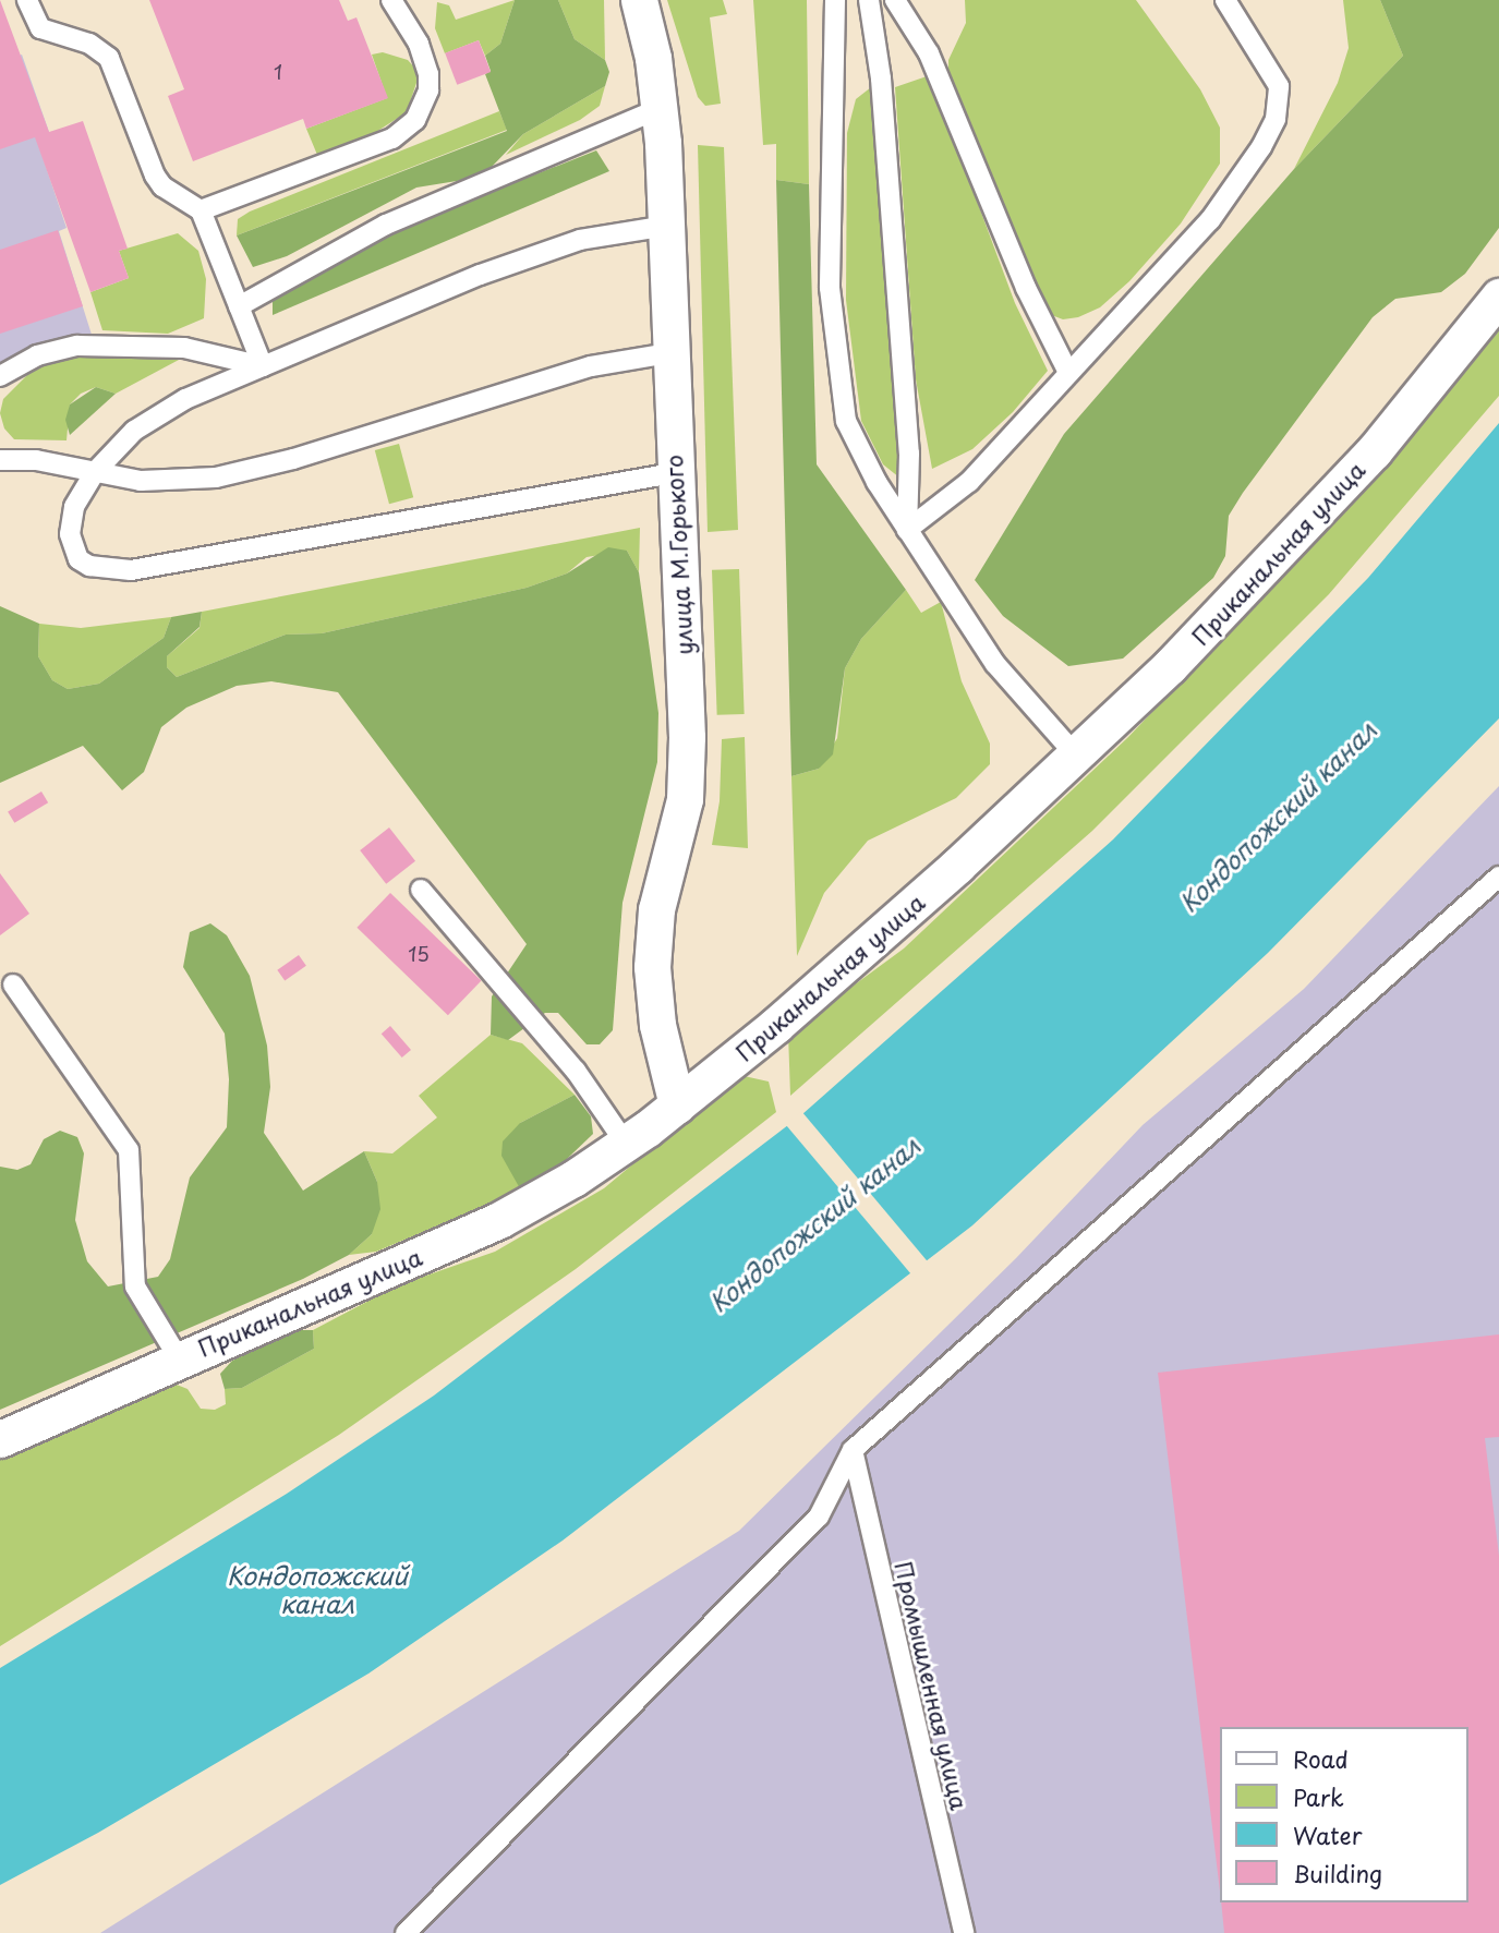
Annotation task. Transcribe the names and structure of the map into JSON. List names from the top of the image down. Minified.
{"streets":{"street":["Приканальная улица","улица М.Горького"],"lane":["Промышленная улица"]},"crossings":[["Приканальная улица","улица М.Горького"]],"water":["Кондопожский канал"],"house_numbers":["1","15"],"legend":["Road","Park","Water","Building"]}
